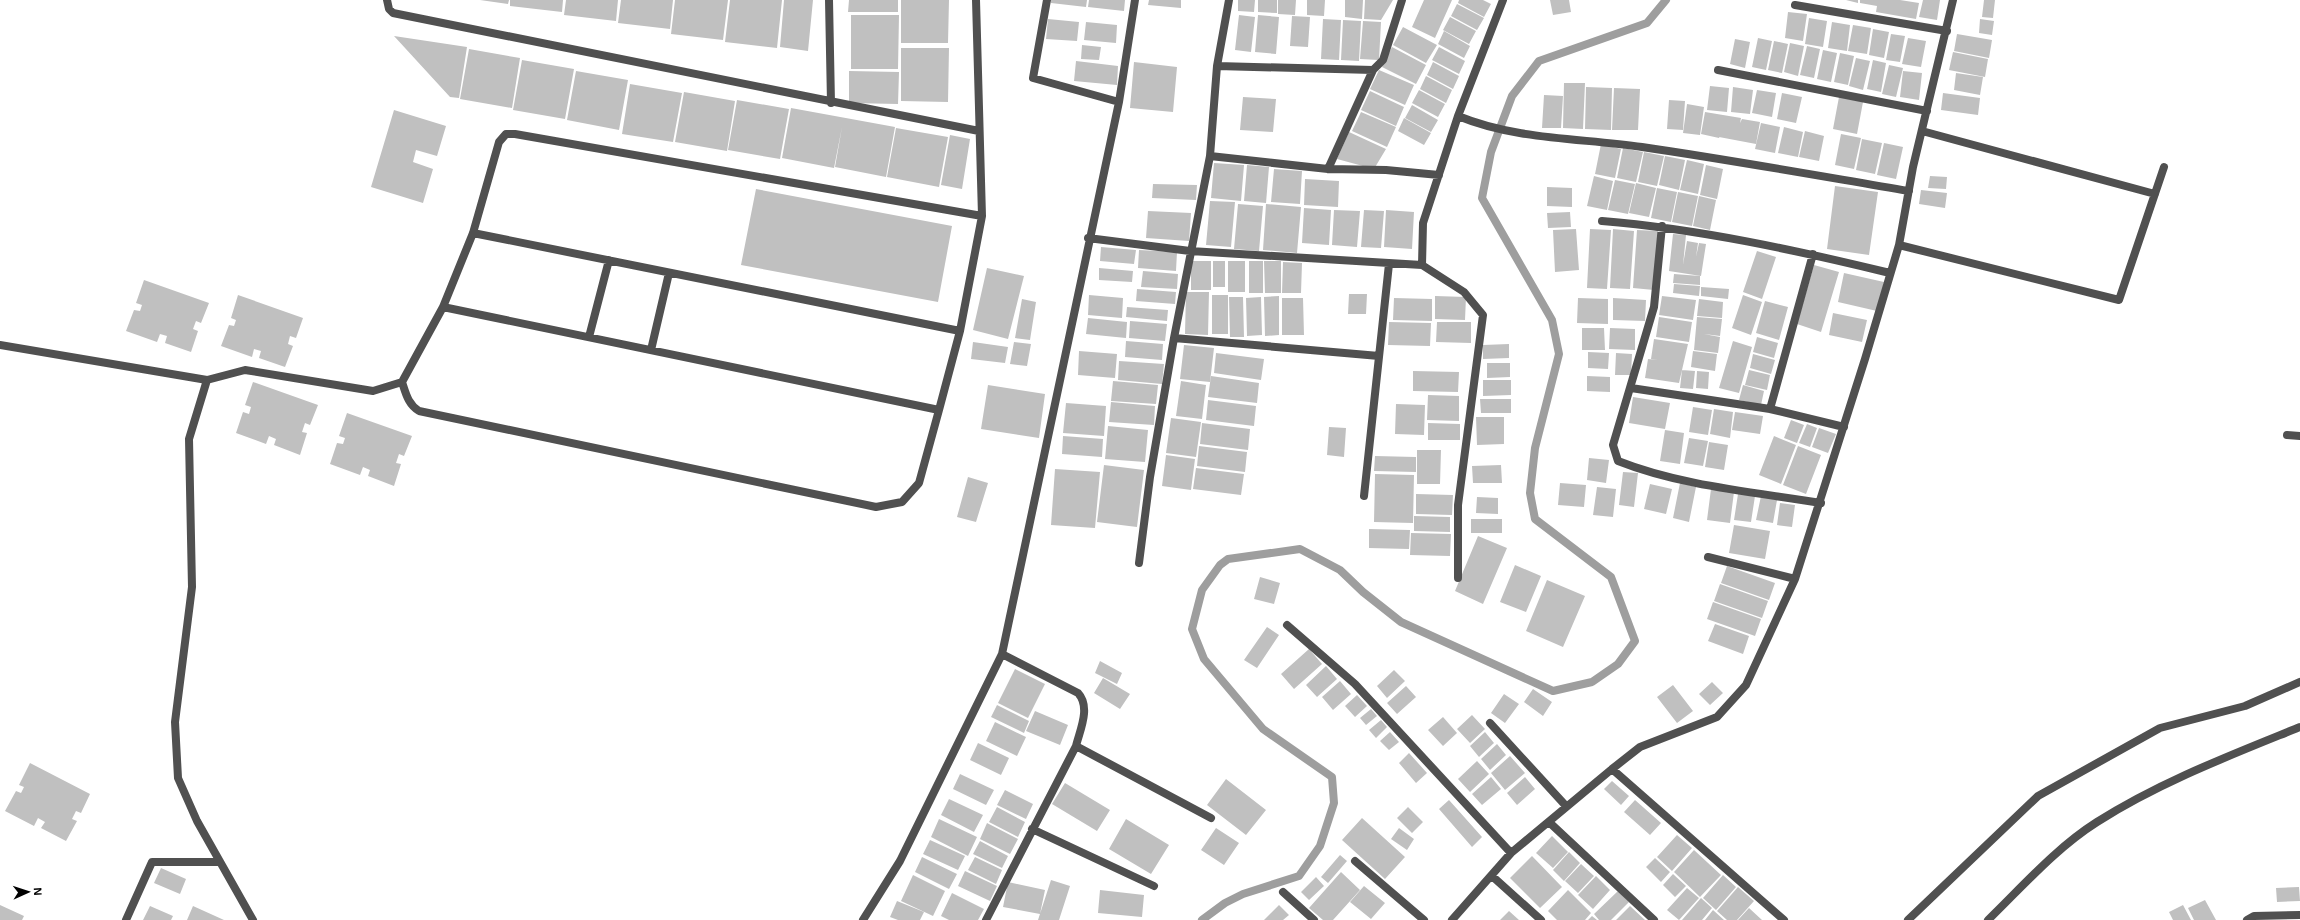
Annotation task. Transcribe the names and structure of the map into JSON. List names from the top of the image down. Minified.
{"north":"right"}
